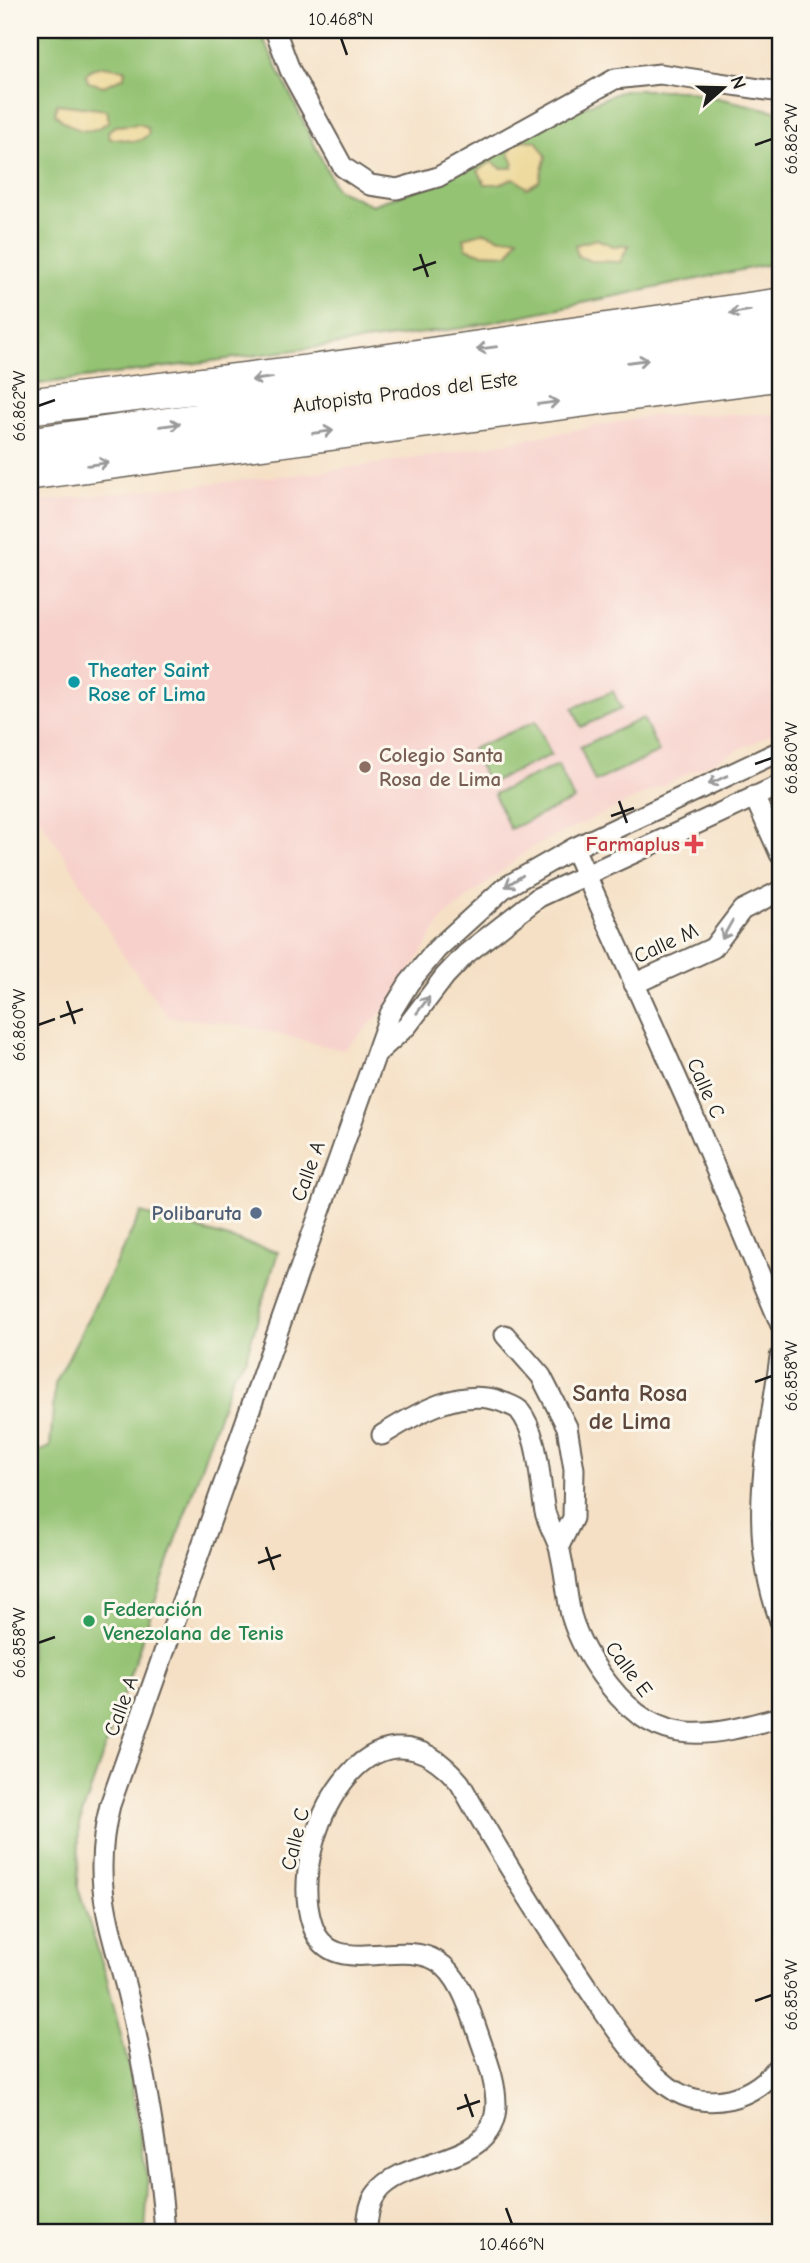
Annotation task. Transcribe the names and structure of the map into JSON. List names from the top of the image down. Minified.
{"streets":{"highway":["Autopista Prados del Este"],"street":["Calle M","Calle C","Calle A","Calle E"]},"crossings":[["Calle M","Calle C"],["Calle C","Calle A"]],"one_way":["Calle M"],"districts":["Santa Rosa de Lima"],"places":{"other":["Theater Saint Rose of Lima","Colegio Santa Rosa de Lima","Polibaruta","Federación Venezolana de Tenis"],"health":["Farmaplus"]},"north":"right","coordinates":["10.468°N","66.862°W","66.860°W","66.858°W","66.856°W","10.466°N"]}
